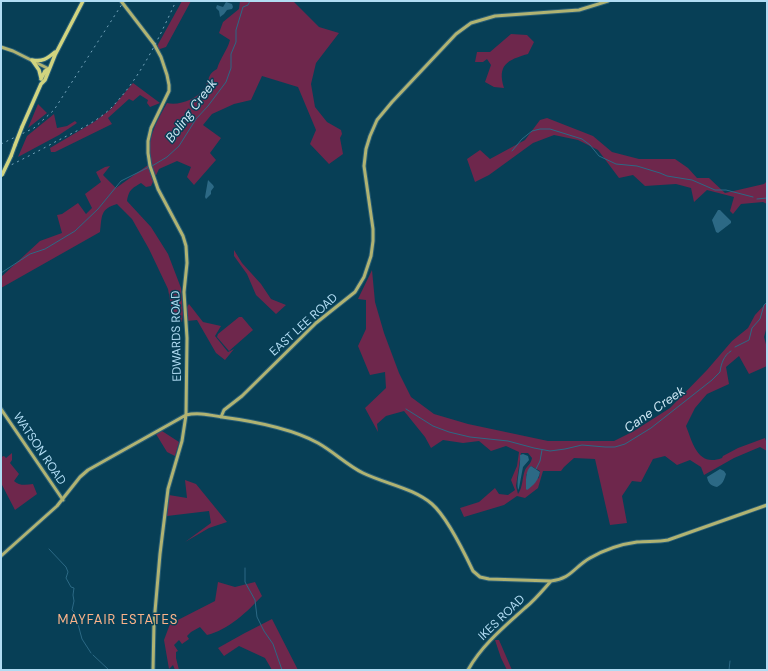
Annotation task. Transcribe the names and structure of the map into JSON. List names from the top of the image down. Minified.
{"streets":{"street":["EAST LEE ROAD","EDWARDS ROAD","WATSON ROAD","IKES ROAD"]},"districts":["MAYFAIR ESTATES"],"water":["Boling Creek","Cane Creek"]}
